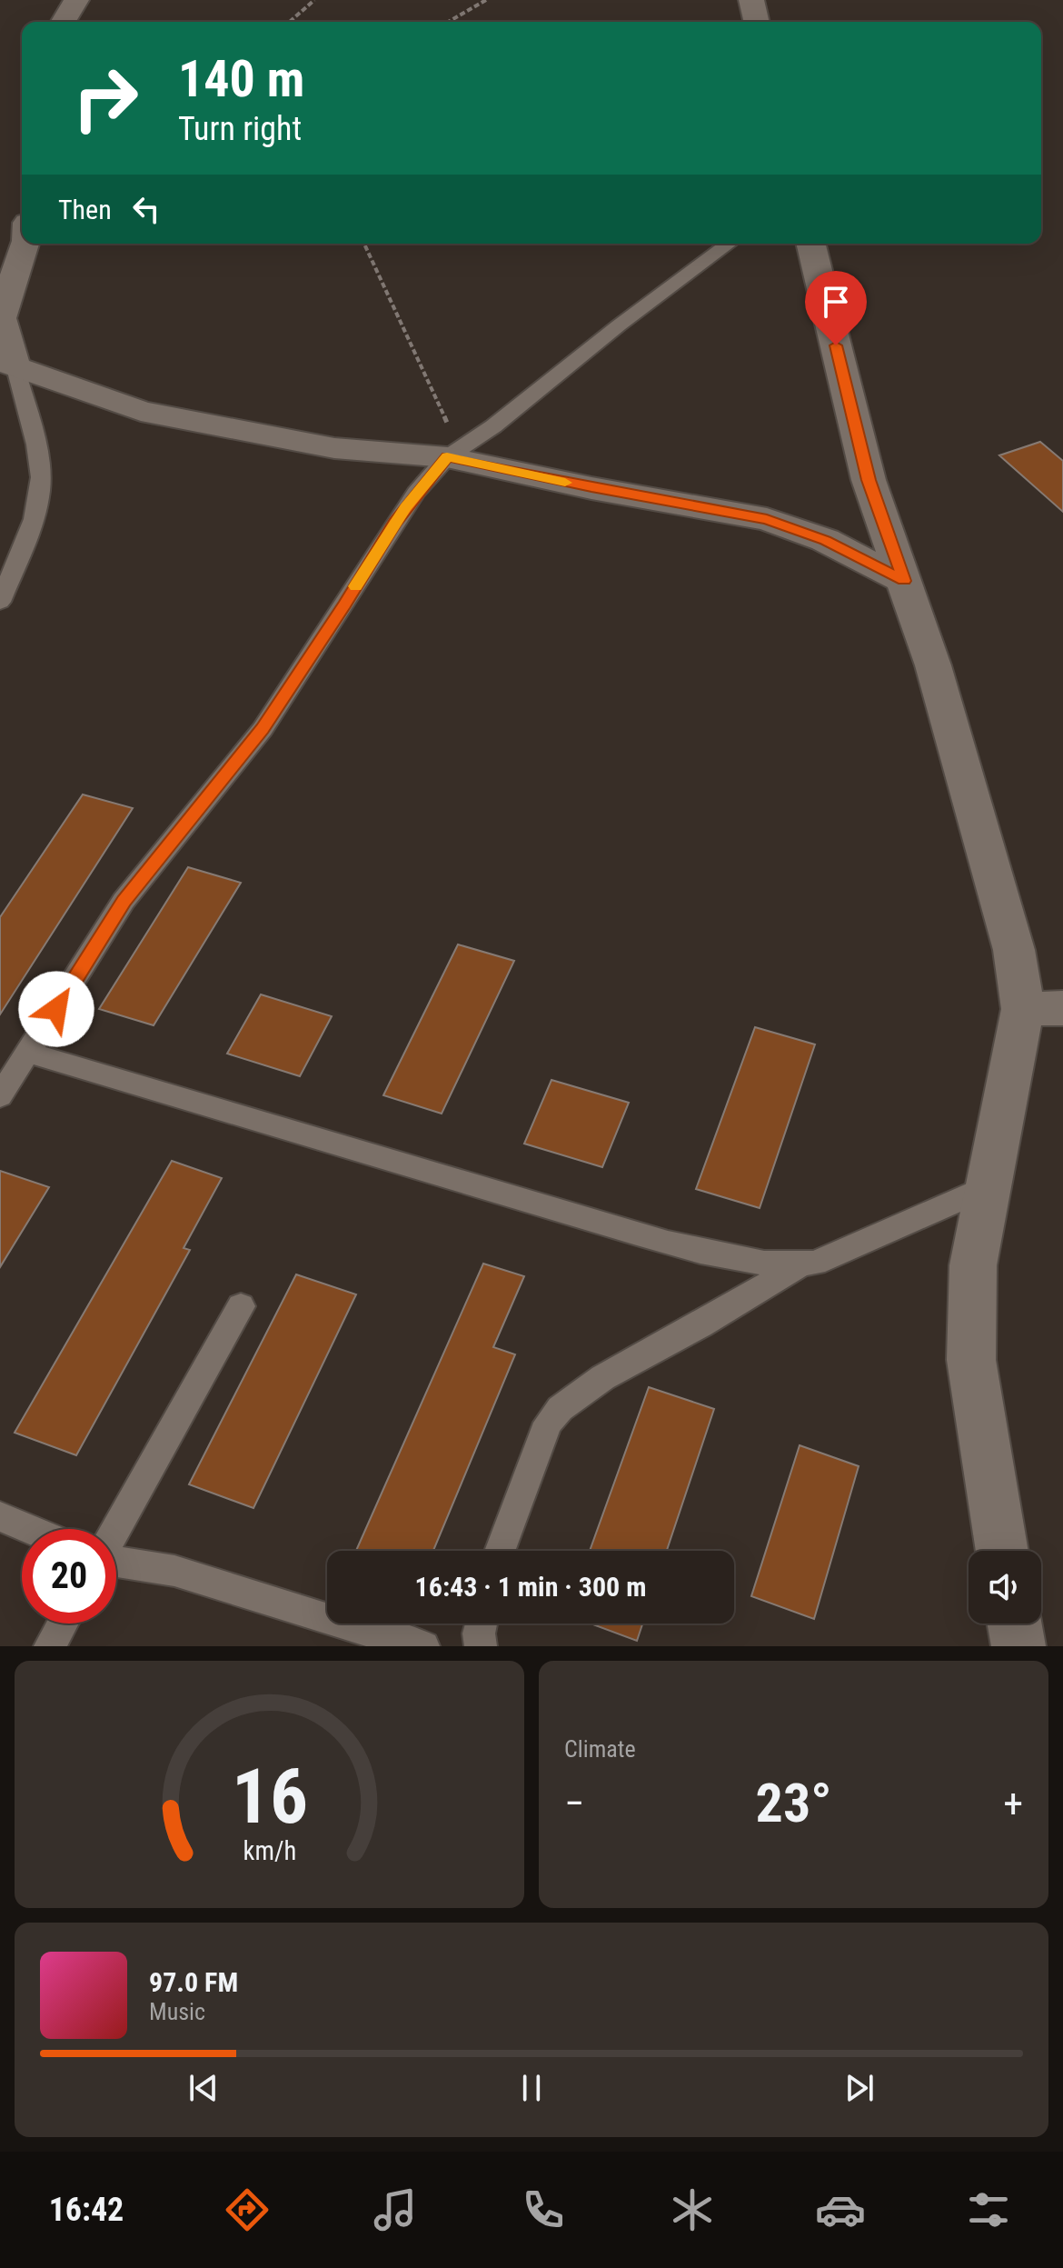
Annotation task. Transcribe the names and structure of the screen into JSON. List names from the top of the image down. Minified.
{"page":{"turn":["140 m","Turn right"],"then":"Then","limit":"20","trip":"16:43 · 1 min · 300 m","tile":"Climate","heat":["−","23°","+"],"song":["97.0 FM","Music"],"tabs":"16:42","gauge":["16","km/h"]}}
